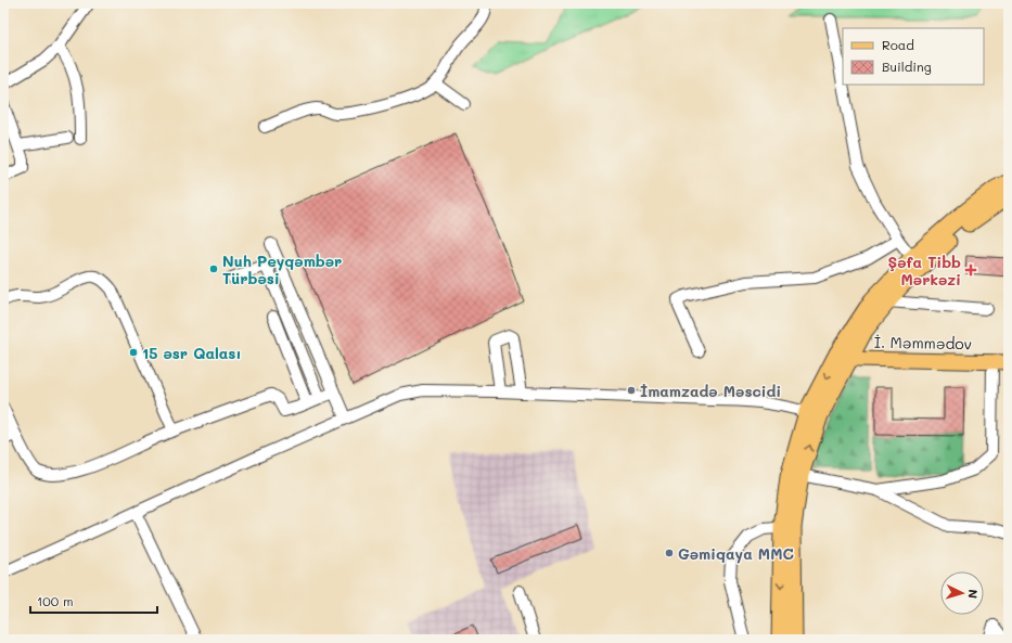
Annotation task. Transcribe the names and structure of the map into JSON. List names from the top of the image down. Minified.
{"streets":{"main road":["İ. Məmmədov"]},"places":{"other":["Nuh Peyqəmbər Türbəsi","15 əsr Qalası","İmamzadə Məscidi","Gəmiqaya MMC"],"health":["Şəfa Tibb Mərkəzi"]},"legend":["Road","Building"],"scale_bar":"100 m","north":"right"}
